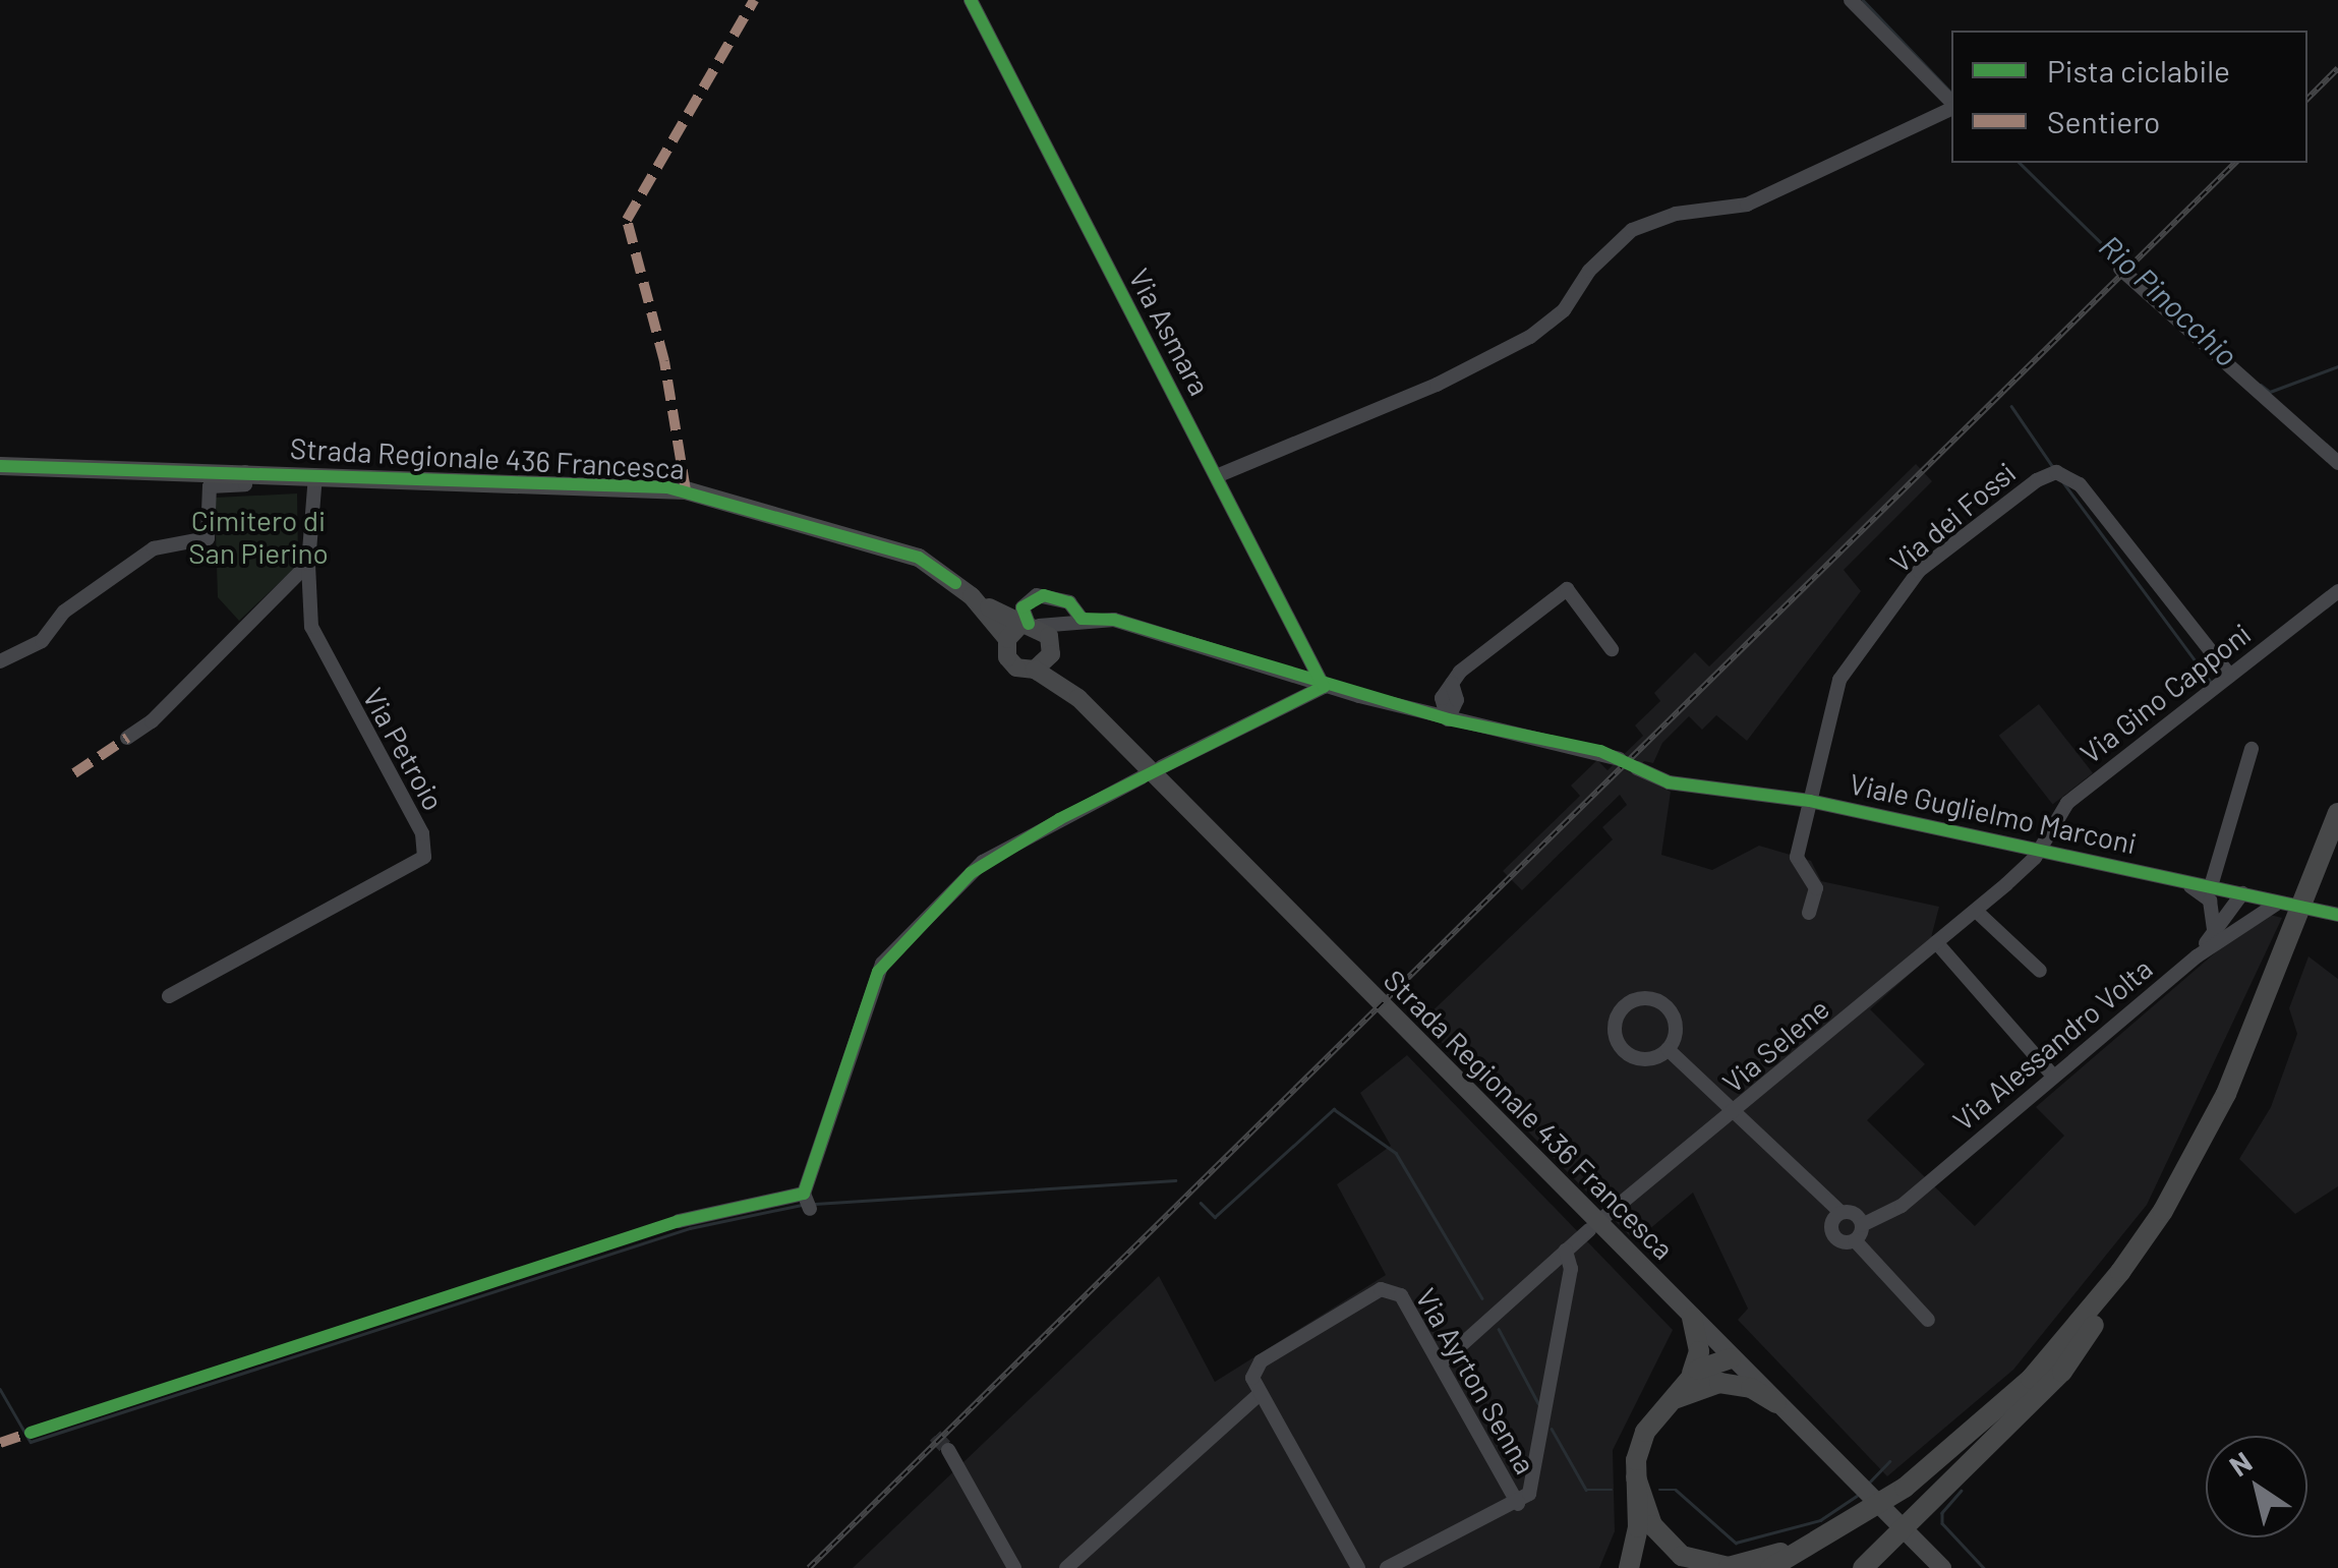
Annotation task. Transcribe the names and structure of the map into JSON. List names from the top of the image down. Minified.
{"streets":{"main road":["Strada Regionale 436 Francesca"],"street":["Via Asmara","Via dei Fossi","Via Gino Capponi","Via Petroio","Viale Guglielmo Marconi","Via Alessandro Volta","Via Selene","Via Ayrton Senna"]},"crossings":[["Strada Regionale 436 Francesca","Via Petroio"],["Via dei Fossi","Via Gino Capponi"],["Via dei Fossi","Viale Guglielmo Marconi"],["Via Gino Capponi","Viale Guglielmo Marconi"],["Via Gino Capponi","Via Selene"],["Viale Guglielmo Marconi","Via Alessandro Volta"],["Viale Guglielmo Marconi","Via Selene"]],"water":["Rio Pinocchio"],"parks":["Cimitero di San Pierino"],"legend":["Pista ciclabile","Sentiero"],"north":"top left"}
